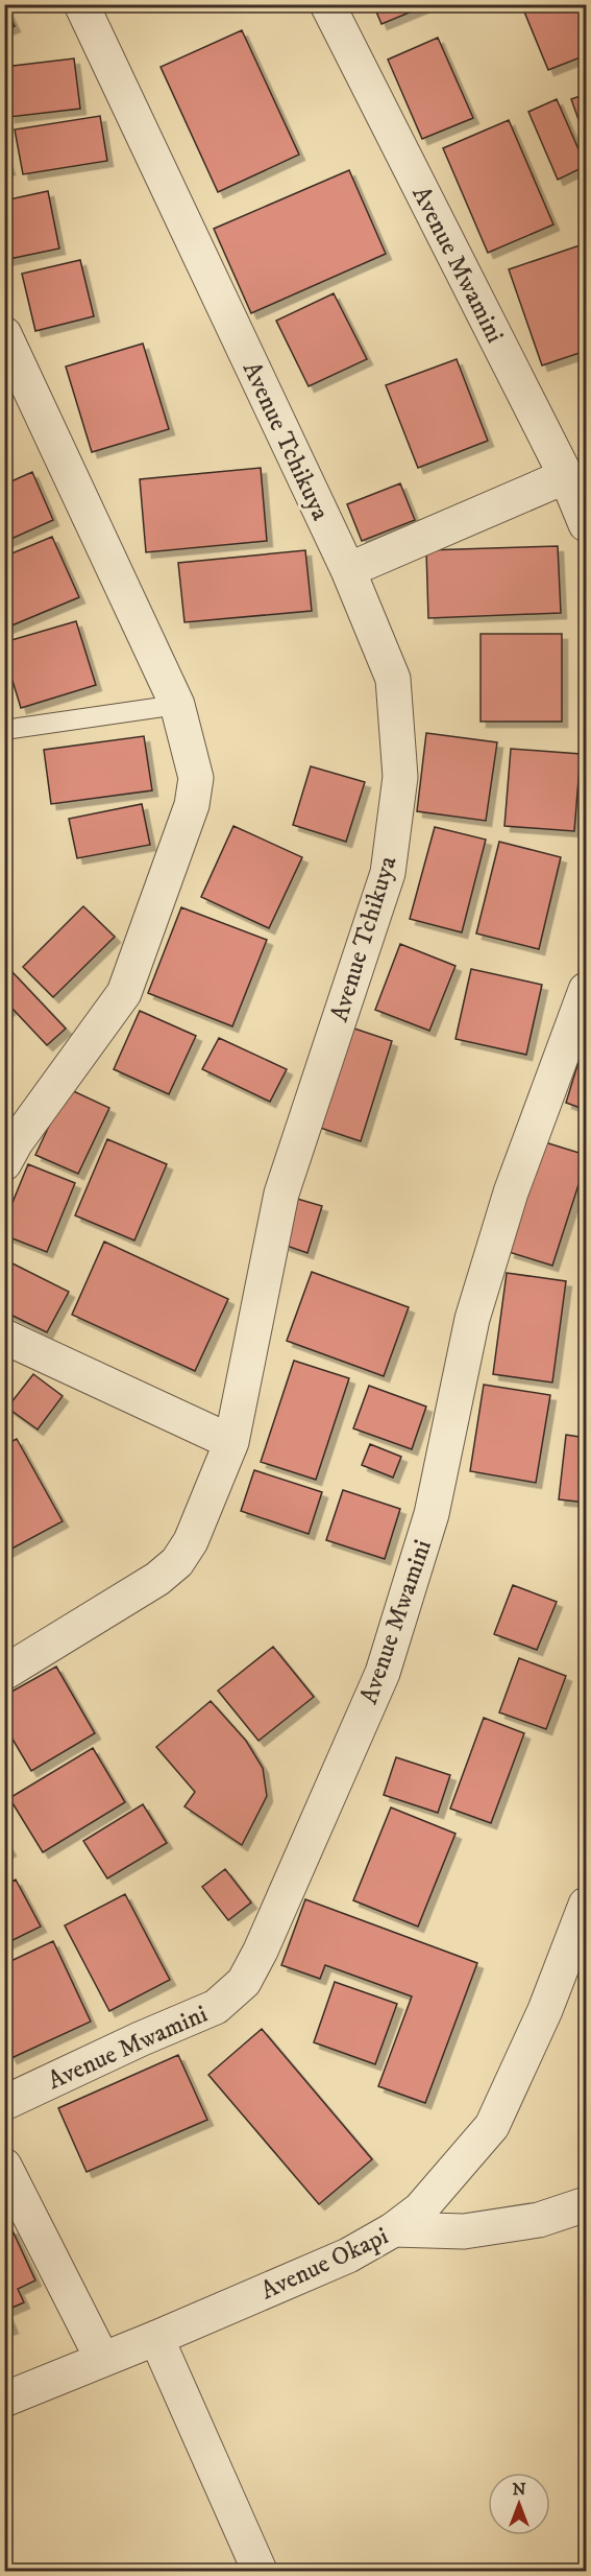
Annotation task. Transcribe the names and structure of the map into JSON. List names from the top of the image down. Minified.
{"streets":{"street":["Avenue Mwamini","Avenue Tchikuya","Avenue Okapi"]},"north":"top"}
